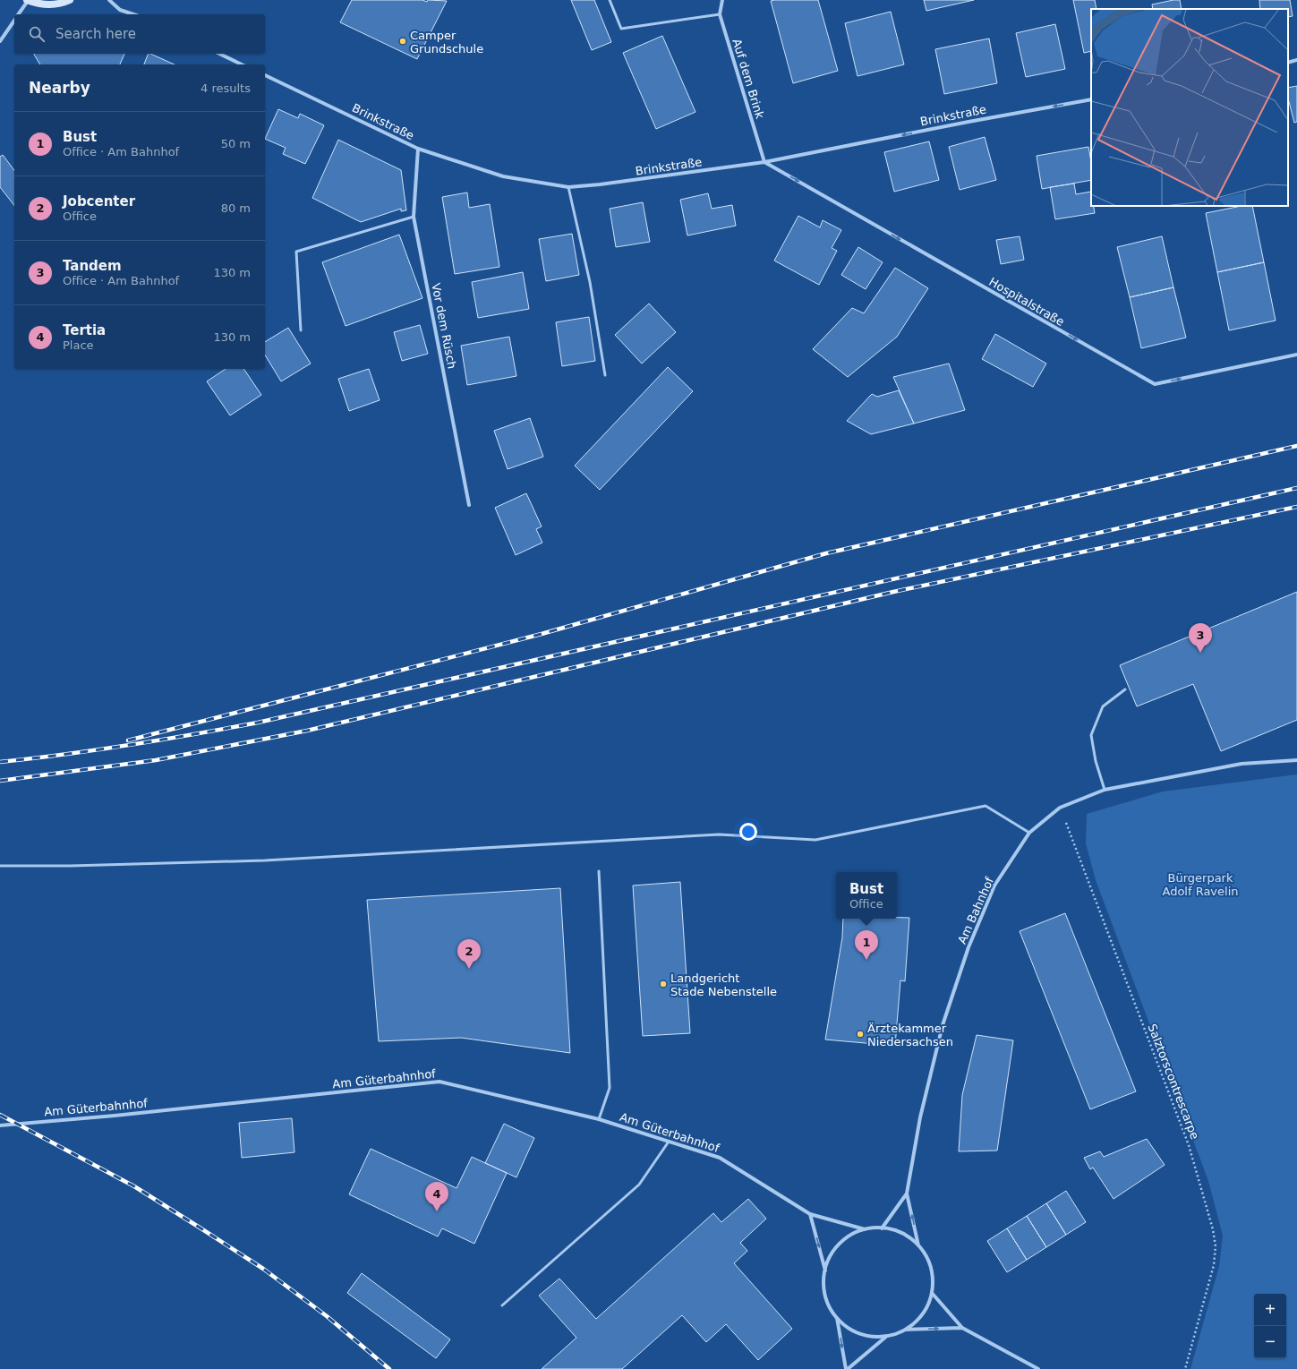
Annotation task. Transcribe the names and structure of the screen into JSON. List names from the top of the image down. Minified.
{"streets":{"street":["Auf dem Brink","Brinkstraße","Hospitalstraße","Vor dem Rüsch","Am Bahnhof","Am Güterbahnhof"],"path":["Salztorscontrescarpe"]},"crossings":[["Auf dem Brink","Brinkstraße"],["Auf dem Brink","Hospitalstraße"],["Brinkstraße","Hospitalstraße"],["Brinkstraße","Vor dem Rüsch"],["Am Bahnhof","Am Güterbahnhof"],["Am Bahnhof","Salztorscontrescarpe"]],"one_way":["Brinkstraße","Hospitalstraße"],"parks":["Bürgerpark Adolf Ravelin"],"places":["Camper Grundschule","Landgericht Stade Nebenstelle","Ärztekammer Niedersachsen"],"page":{"search":"Search here","heading":["Nearby","4 results"],"list":[{"mark":"1","name":"Bust","note":"Office · Am Bahnhof","value":"50 m"},{"mark":"2","name":"Jobcenter","note":"Office","value":"80 m"},{"mark":"3","name":"Tandem","note":"Office · Am Bahnhof","value":"130 m"},{"mark":"4","name":"Tertia","note":"Place","value":"130 m"}],"pins":["3","1","2","4"],"popup":["Bust","Office"],"map_buttons":["+","−"]}}
